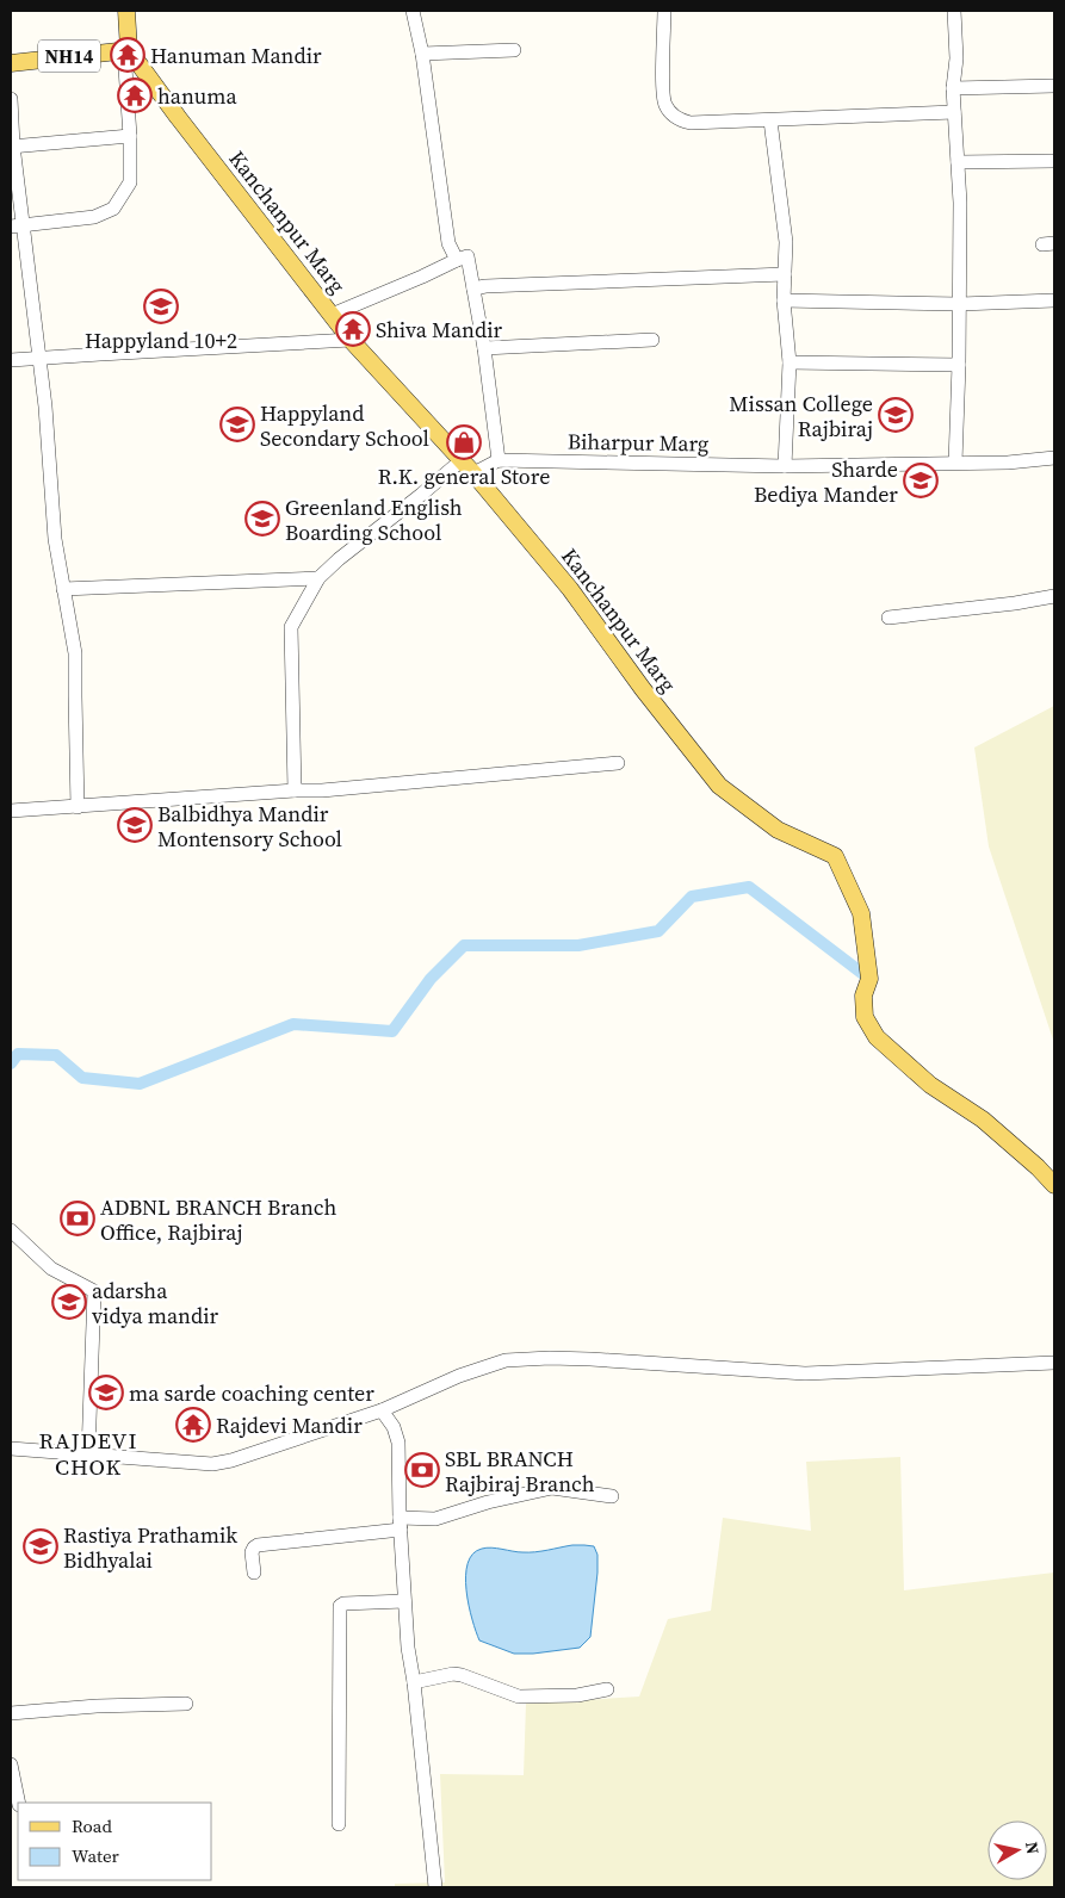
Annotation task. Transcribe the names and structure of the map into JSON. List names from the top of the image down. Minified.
{"streets":{"main road":["NH14","Kanchanpur Marg"],"street":["Biharpur Marg"]},"crossings":[["NH14","Kanchanpur Marg"],["Kanchanpur Marg","Biharpur Marg"]],"districts":["RAJDEVI CHOK"],"places":{"temple":["Hanuman Mandir","hanuma","Shiva Mandir","Rajdevi Mandir"],"school or university":["Happyland 10+2","Missan College Rajbiraj","Happyland Secondary School","Sharde Bediya Mander","Greenland English Boarding School","Balbidhya Mandir Montensory School","adarsha vidya mandir","ma sarde coaching center","Rastiya Prathamik Bidhyalai"],"shop":["R.K. general Store"],"bank":["ADBNL BRANCH Branch Office, Rajbiraj","SBL BRANCH Rajbiraj Branch"]},"legend":["Road","Water"],"north":"right"}
